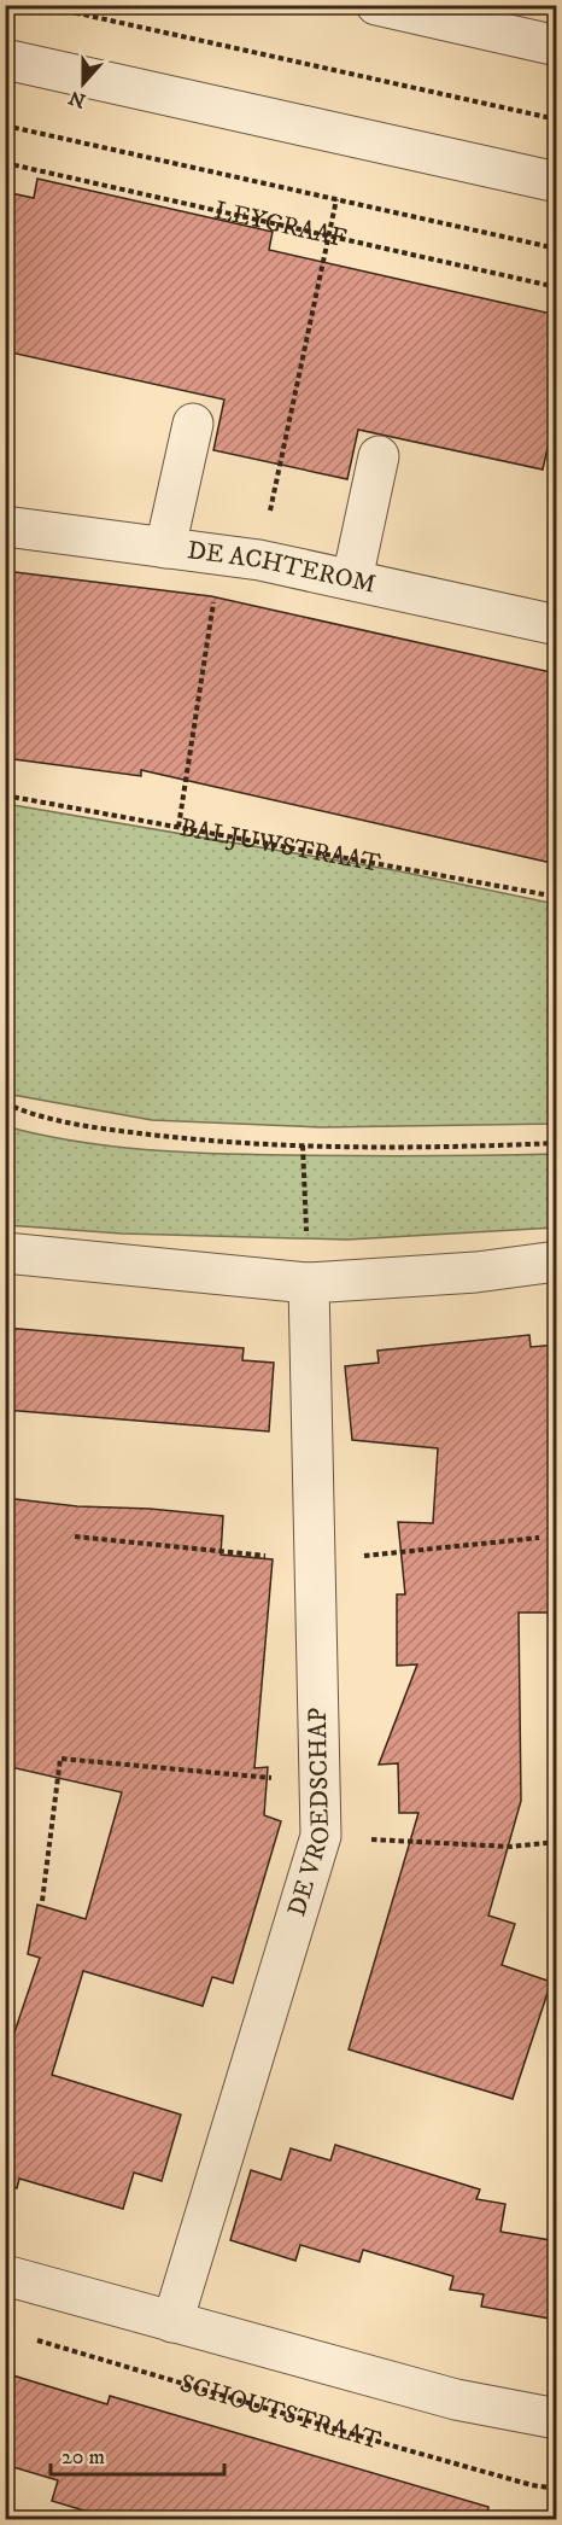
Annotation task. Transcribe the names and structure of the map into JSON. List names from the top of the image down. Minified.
{"streets":{"street":["DE ACHTEROM","DE VROEDSCHAP"],"path":["LEYGRAAF","BALJUWSTRAAT","SCHOUTSTRAAT"]},"scale_bar":"20 m","north":"bottom"}
